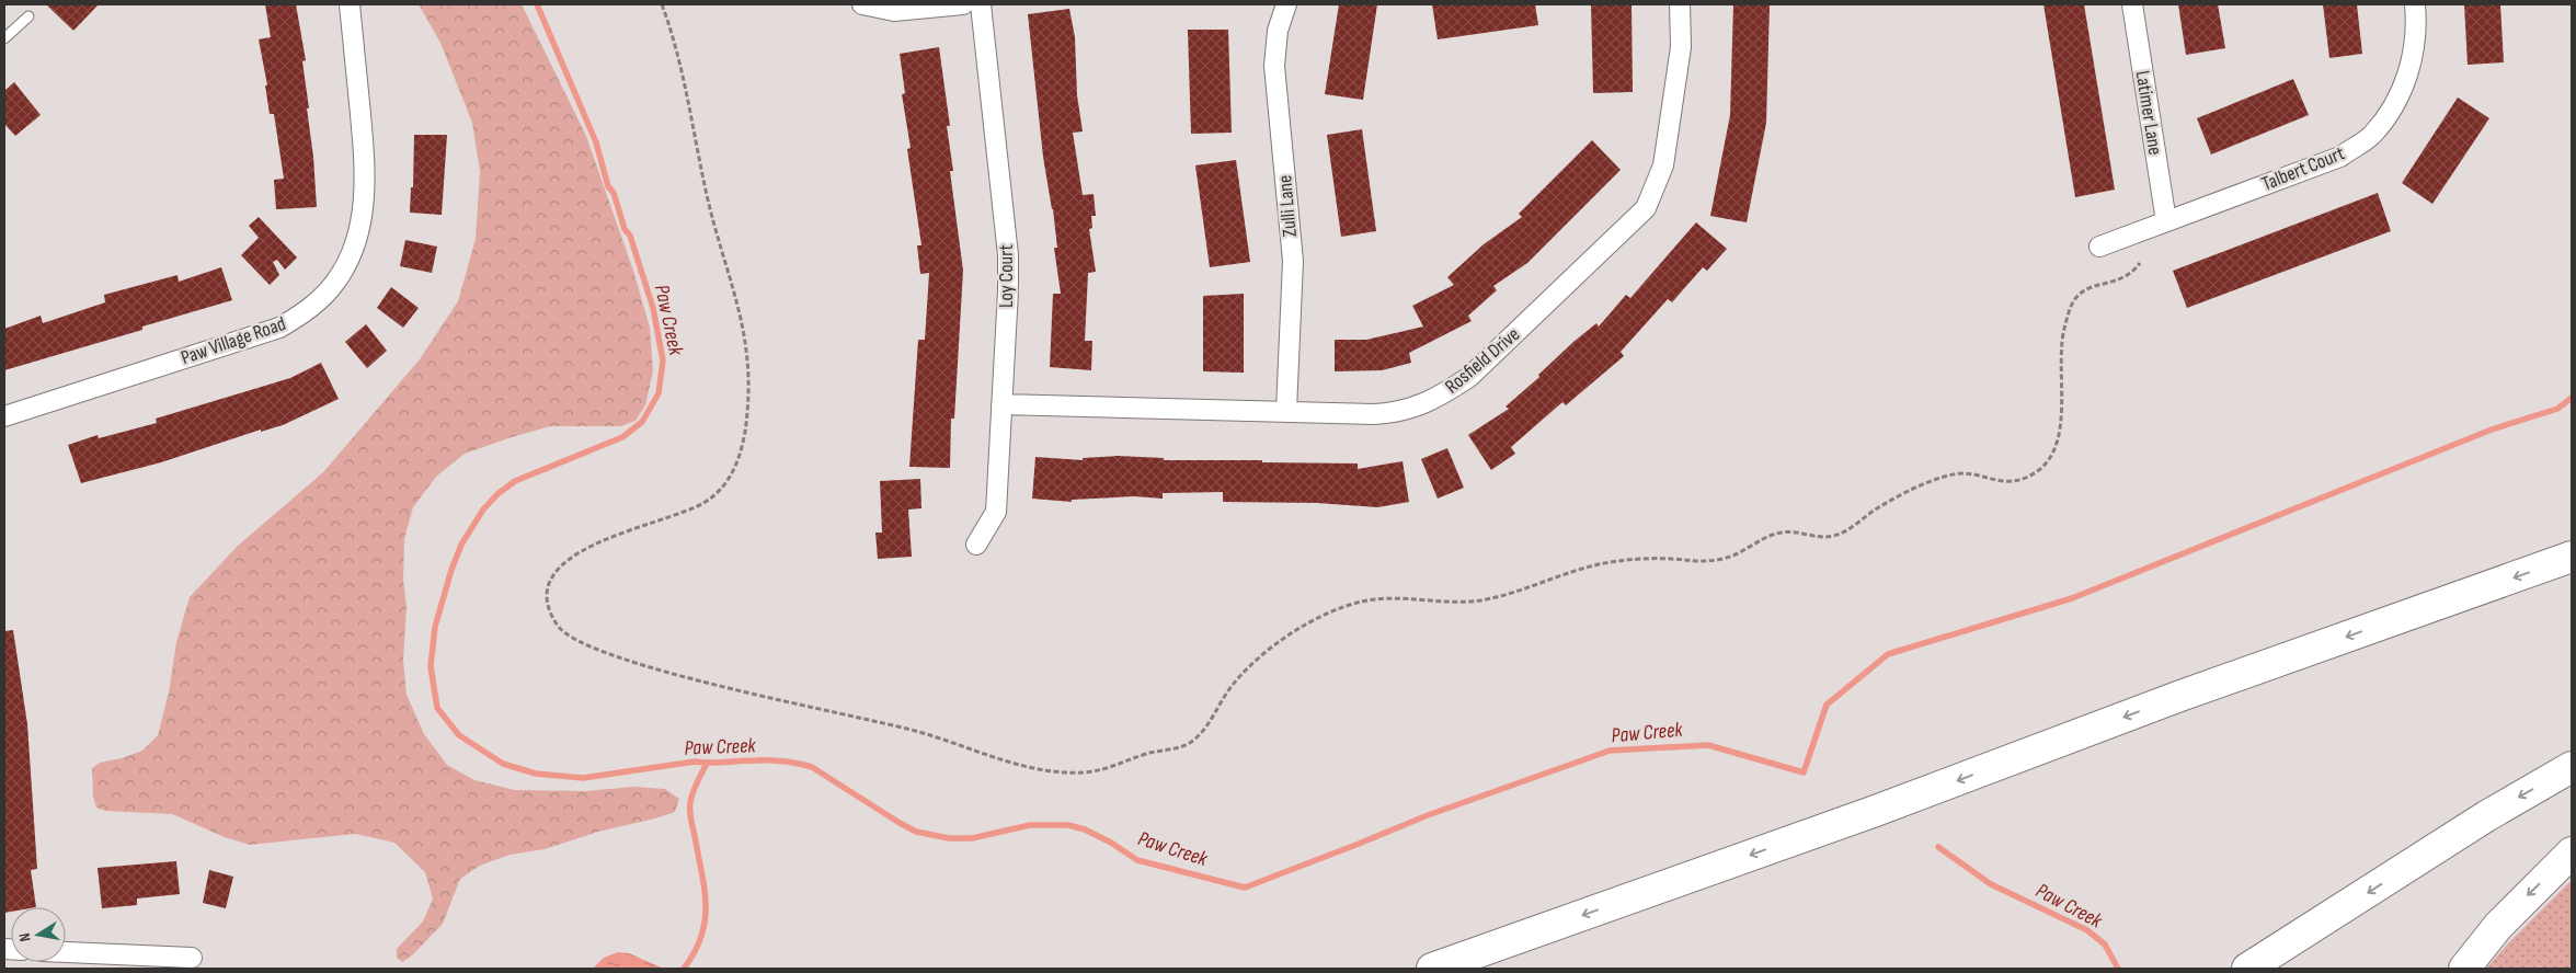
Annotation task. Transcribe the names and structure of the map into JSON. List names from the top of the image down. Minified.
{"streets":{"street":["Latimer Lane","Talbert Court","Zulli Lane","Loy Court","Paw Village Road","Rosfield Drive"]},"crossings":[["Latimer Lane","Talbert Court"],["Zulli Lane","Rosfield Drive"],["Loy Court","Rosfield Drive"]],"water":["Paw Creek"],"north":"left"}
